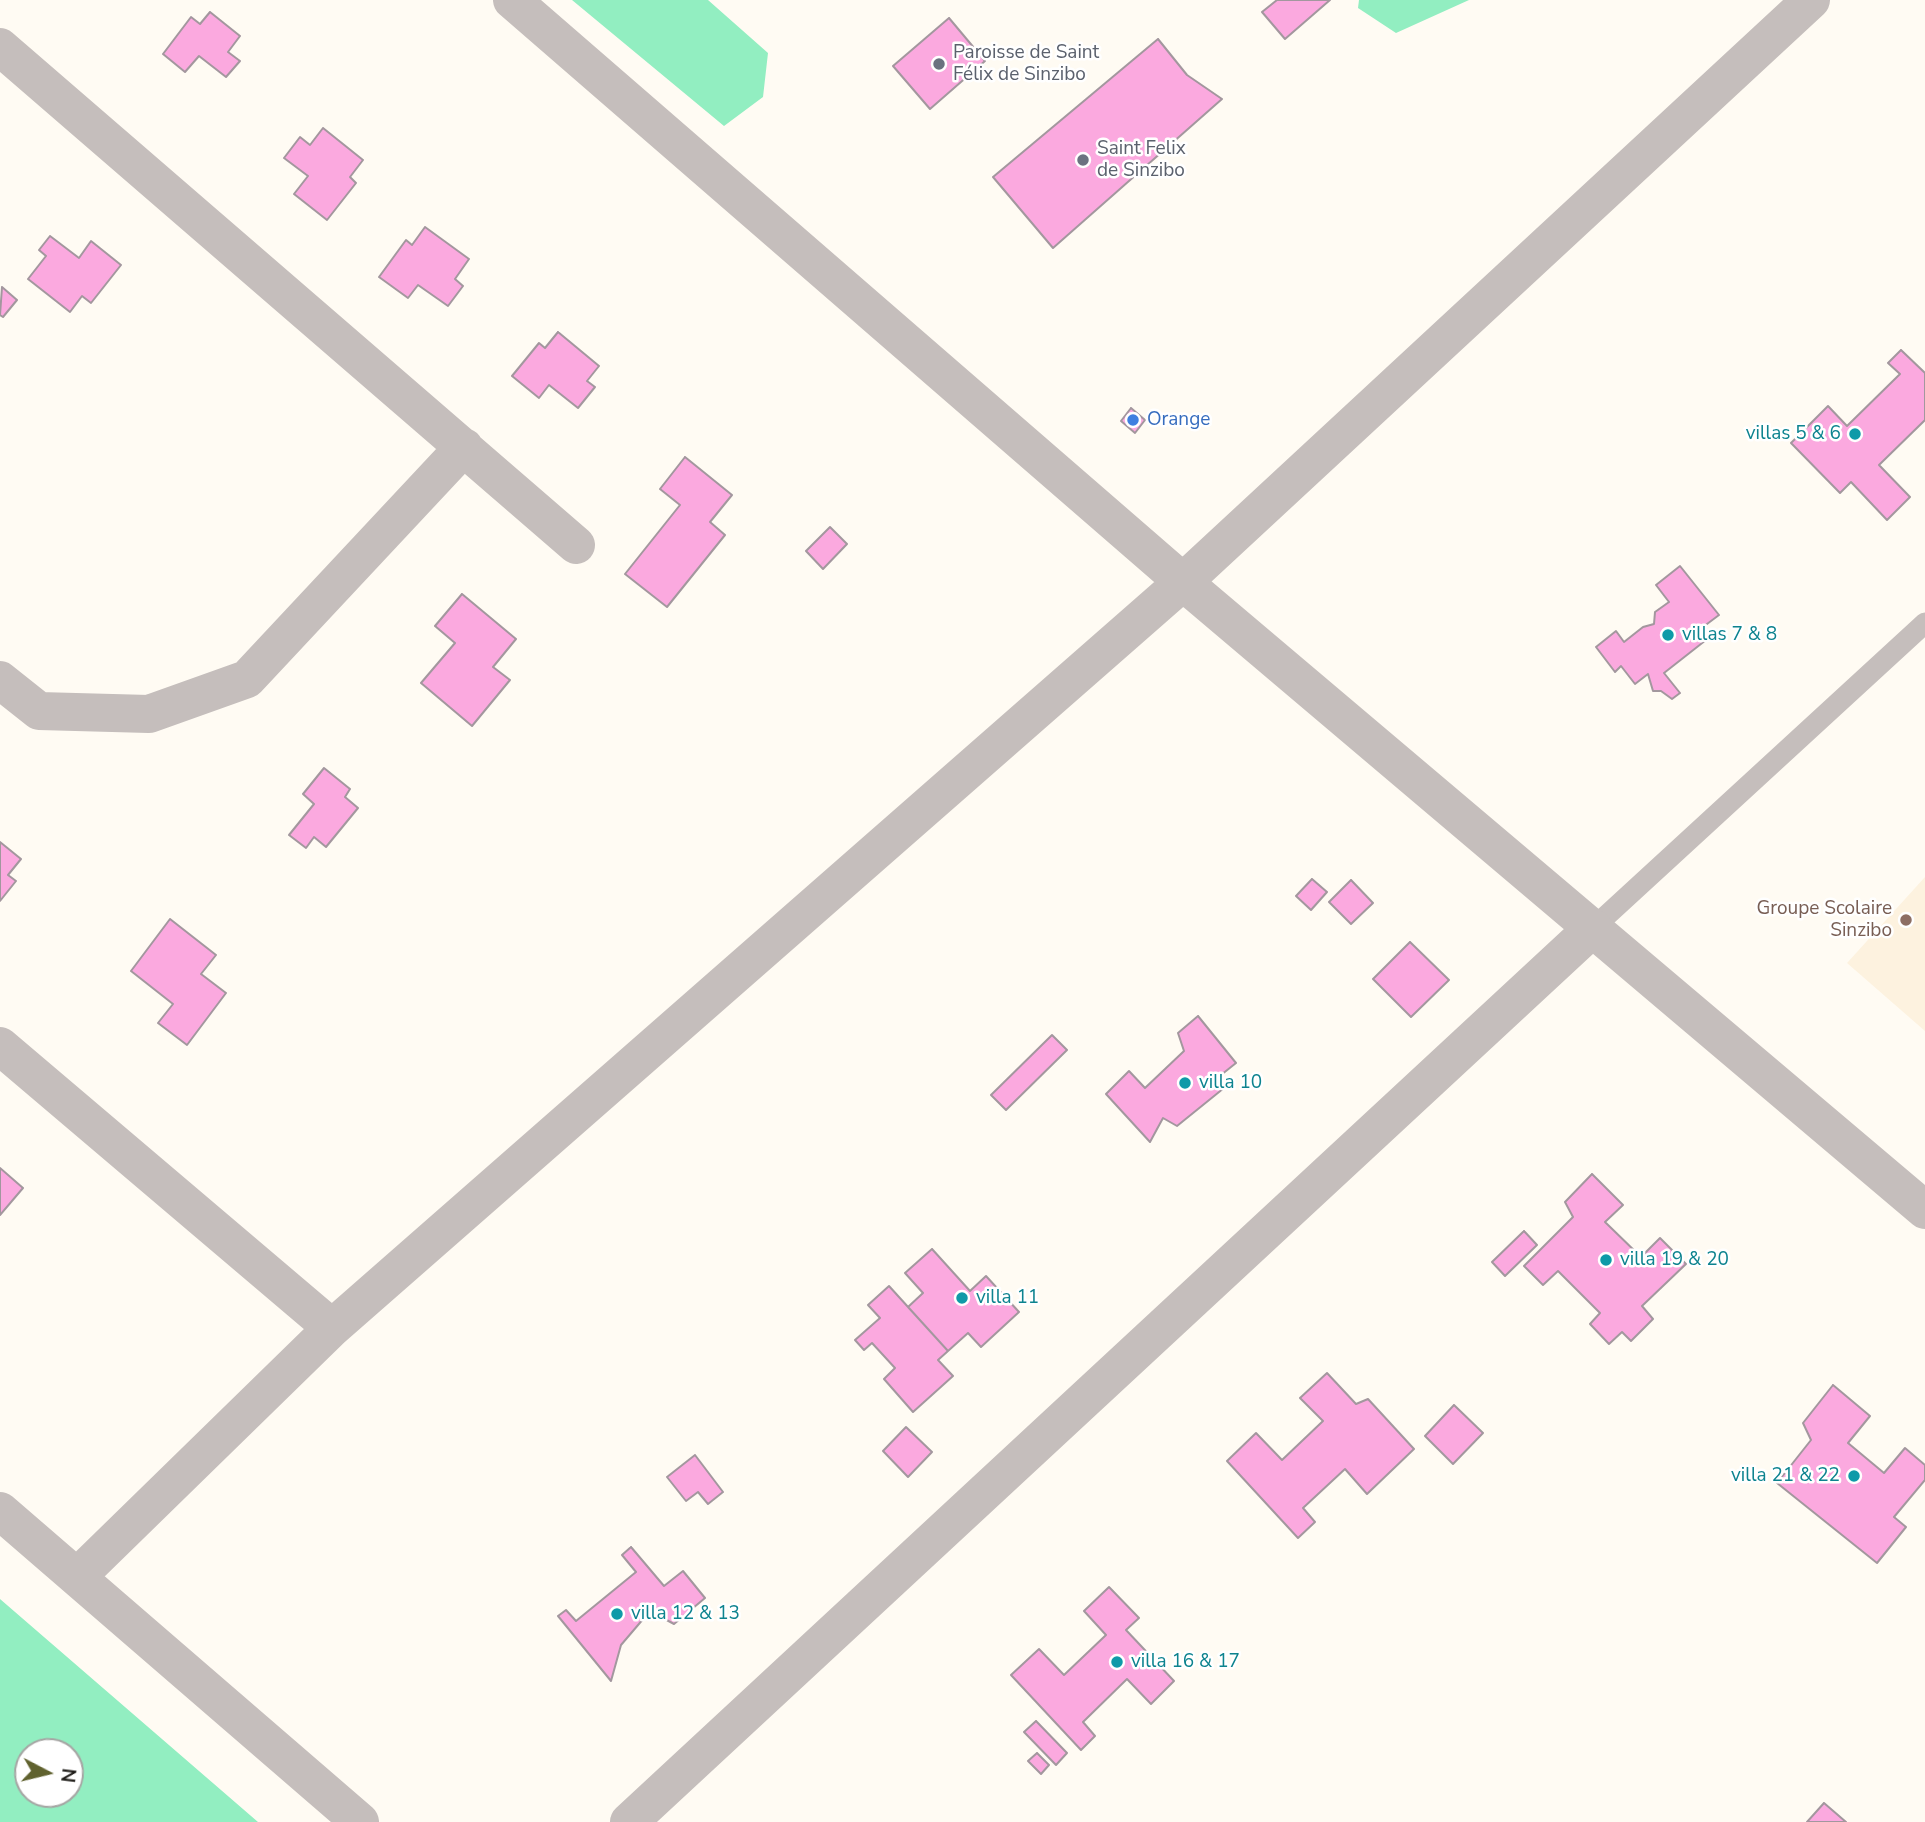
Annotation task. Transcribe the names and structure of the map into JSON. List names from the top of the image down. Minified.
{"places":["Paroisse de Saint Félix de Sinzibo","Saint Felix de Sinzibo","Orange","villas 5 & 6","villas 7 & 8","Groupe Scolaire Sinzibo","villa 10","villa 19 & 20","villa 11","villa 21 & 22","villa 12 & 13","villa 16 & 17"],"north":"right"}
